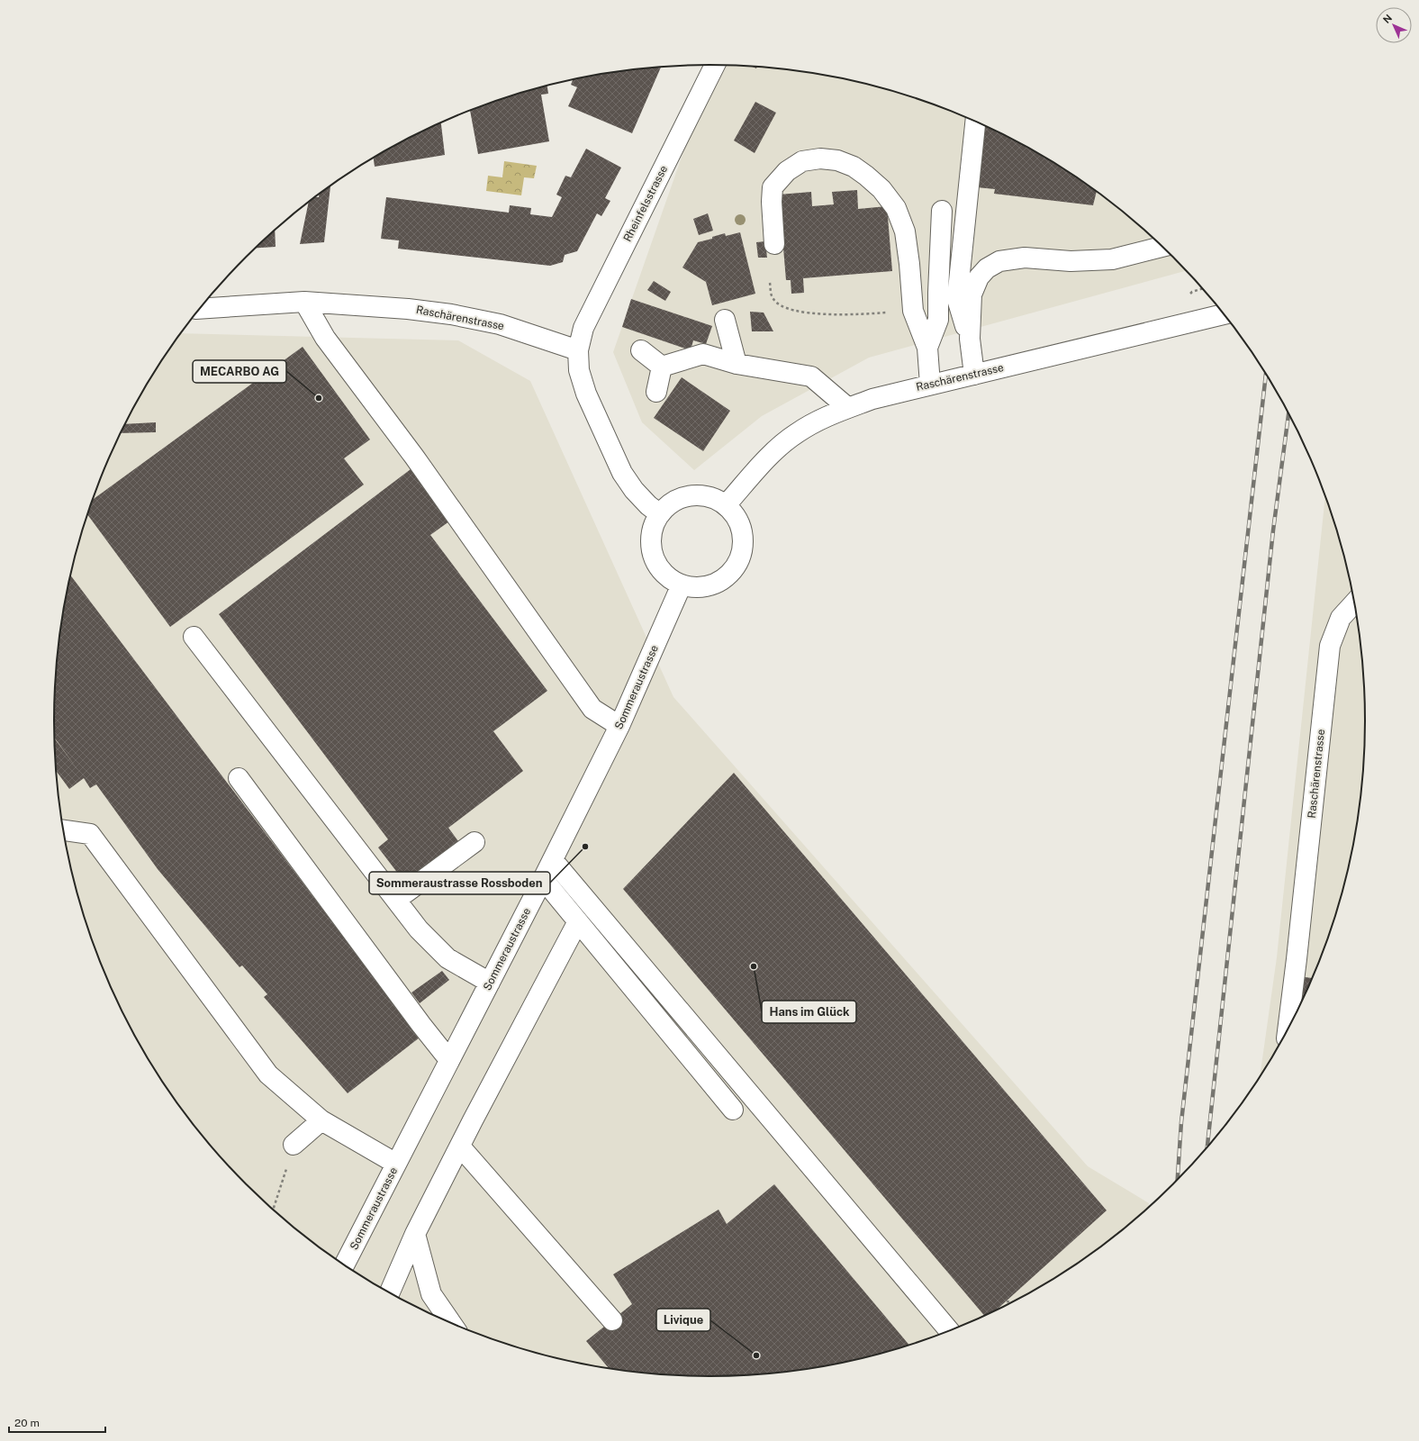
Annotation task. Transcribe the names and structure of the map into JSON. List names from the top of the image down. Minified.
{"streets":{"street":["Rheinfelsstrasse","Raschärenstrasse","Sommeraustrasse"]},"crossings":[["Rheinfelsstrasse","Raschärenstrasse"],["Raschärenstrasse","Sommeraustrasse"]],"places":["MECARBO AG","Sommeraustrasse Rossboden","Hans im Glück","Livique"],"scale_bar":"20 m","north":"top left"}
